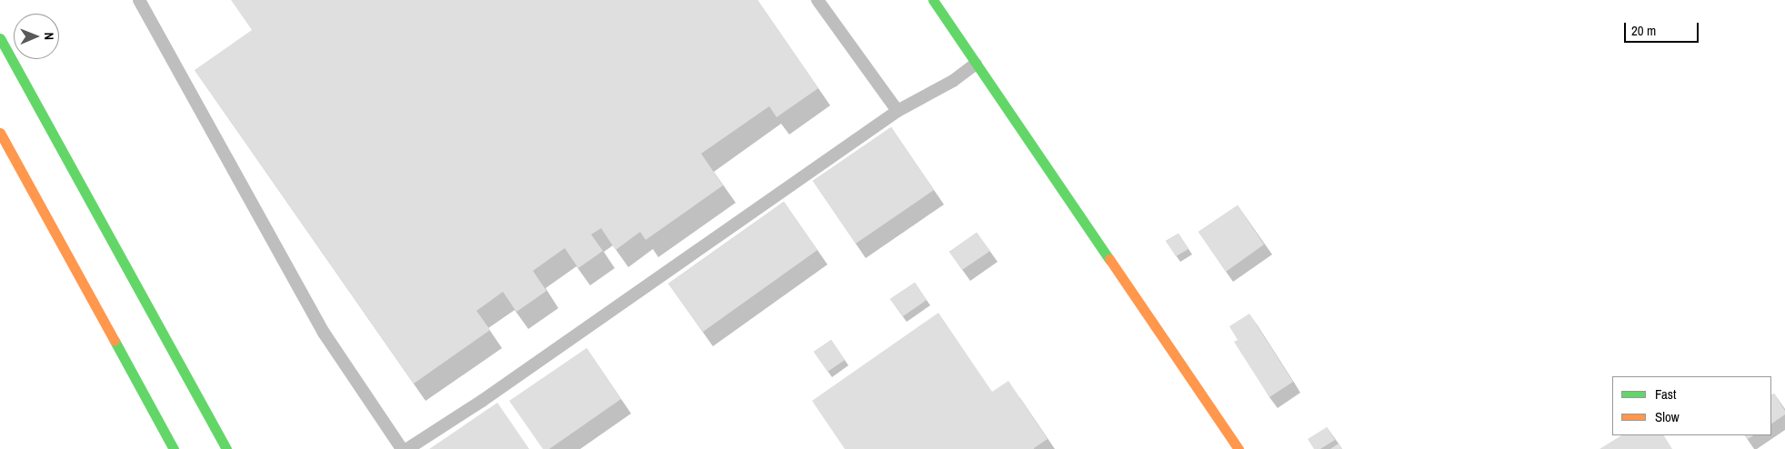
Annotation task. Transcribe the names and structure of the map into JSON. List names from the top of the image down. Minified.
{"legend":["Fast","Slow"],"scale_bar":"20 m","north":"right"}
